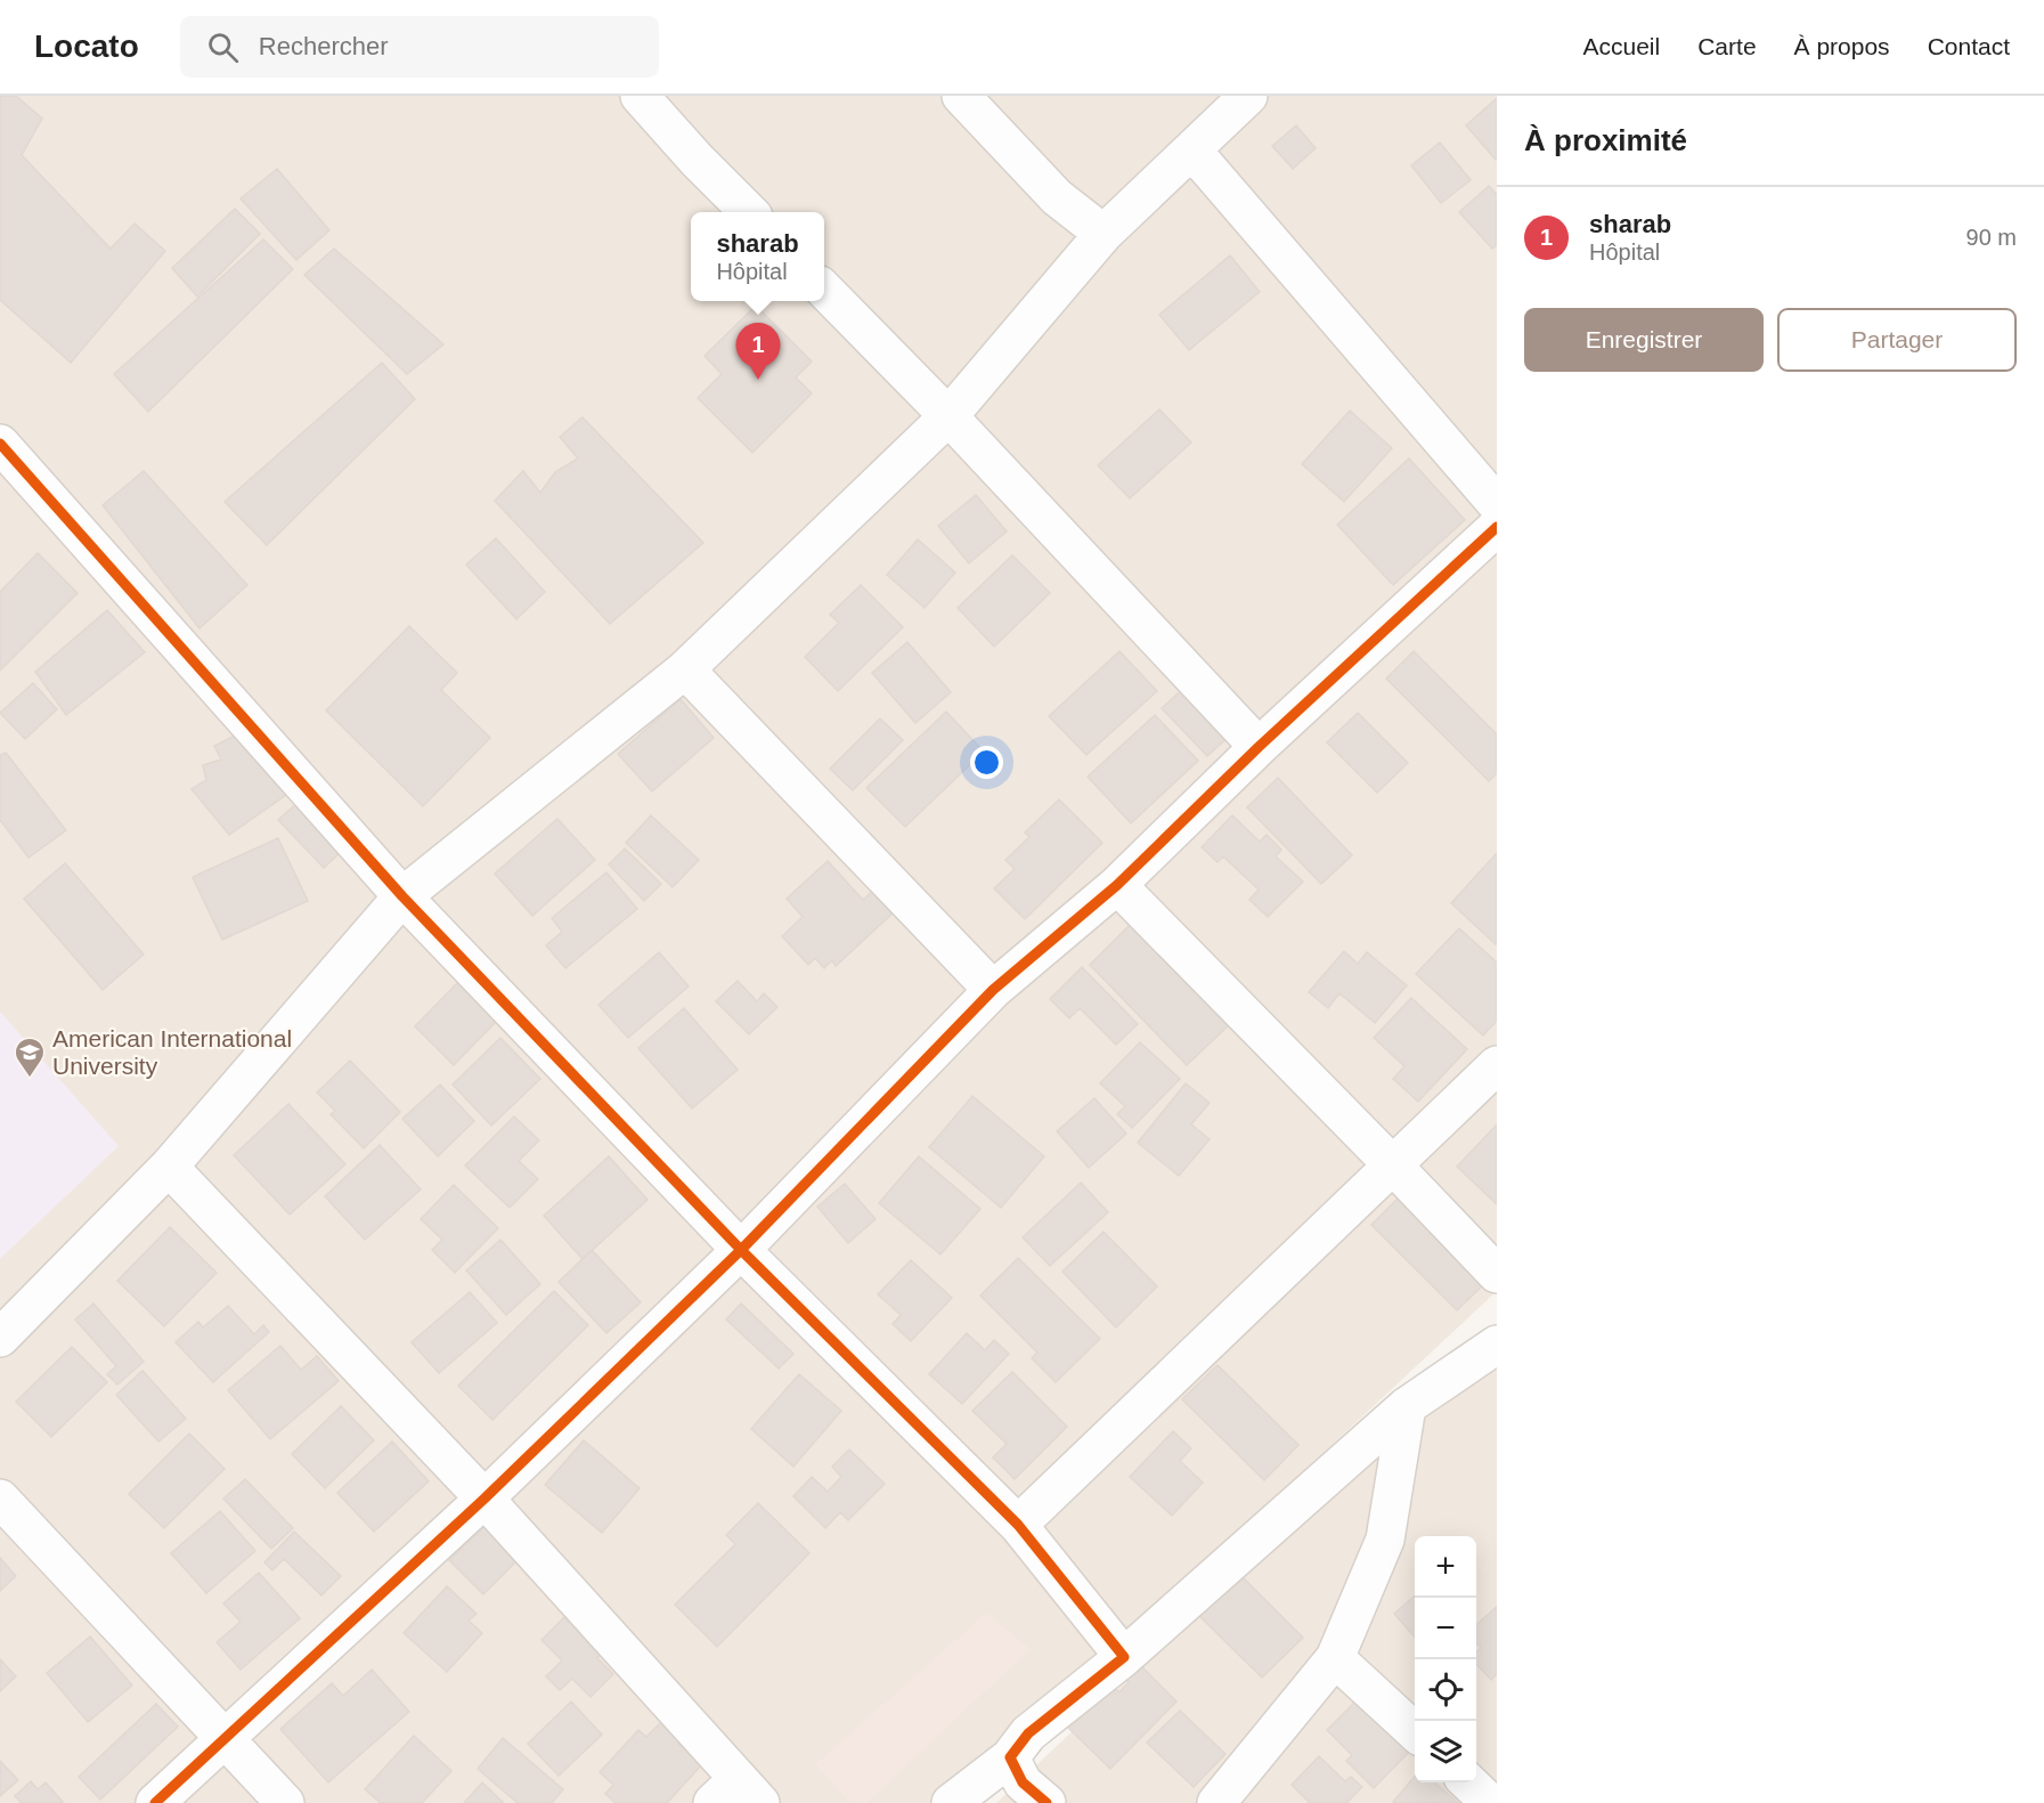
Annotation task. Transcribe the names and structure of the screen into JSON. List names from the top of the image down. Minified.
{"places":{"school or university":["American International University"]},"page":{"header":"Locato","search":"Rechercher","nav":["Accueil","Carte","À propos","Contact"],"heading":"À proximité","list":[{"mark":"1","name":"sharab","note":"Hôpital","value":"90 m"}],"popup":["sharab","Hôpital"],"buttons":["Enregistrer","Partager"],"pins":"1","map_buttons":["+","−"]}}
